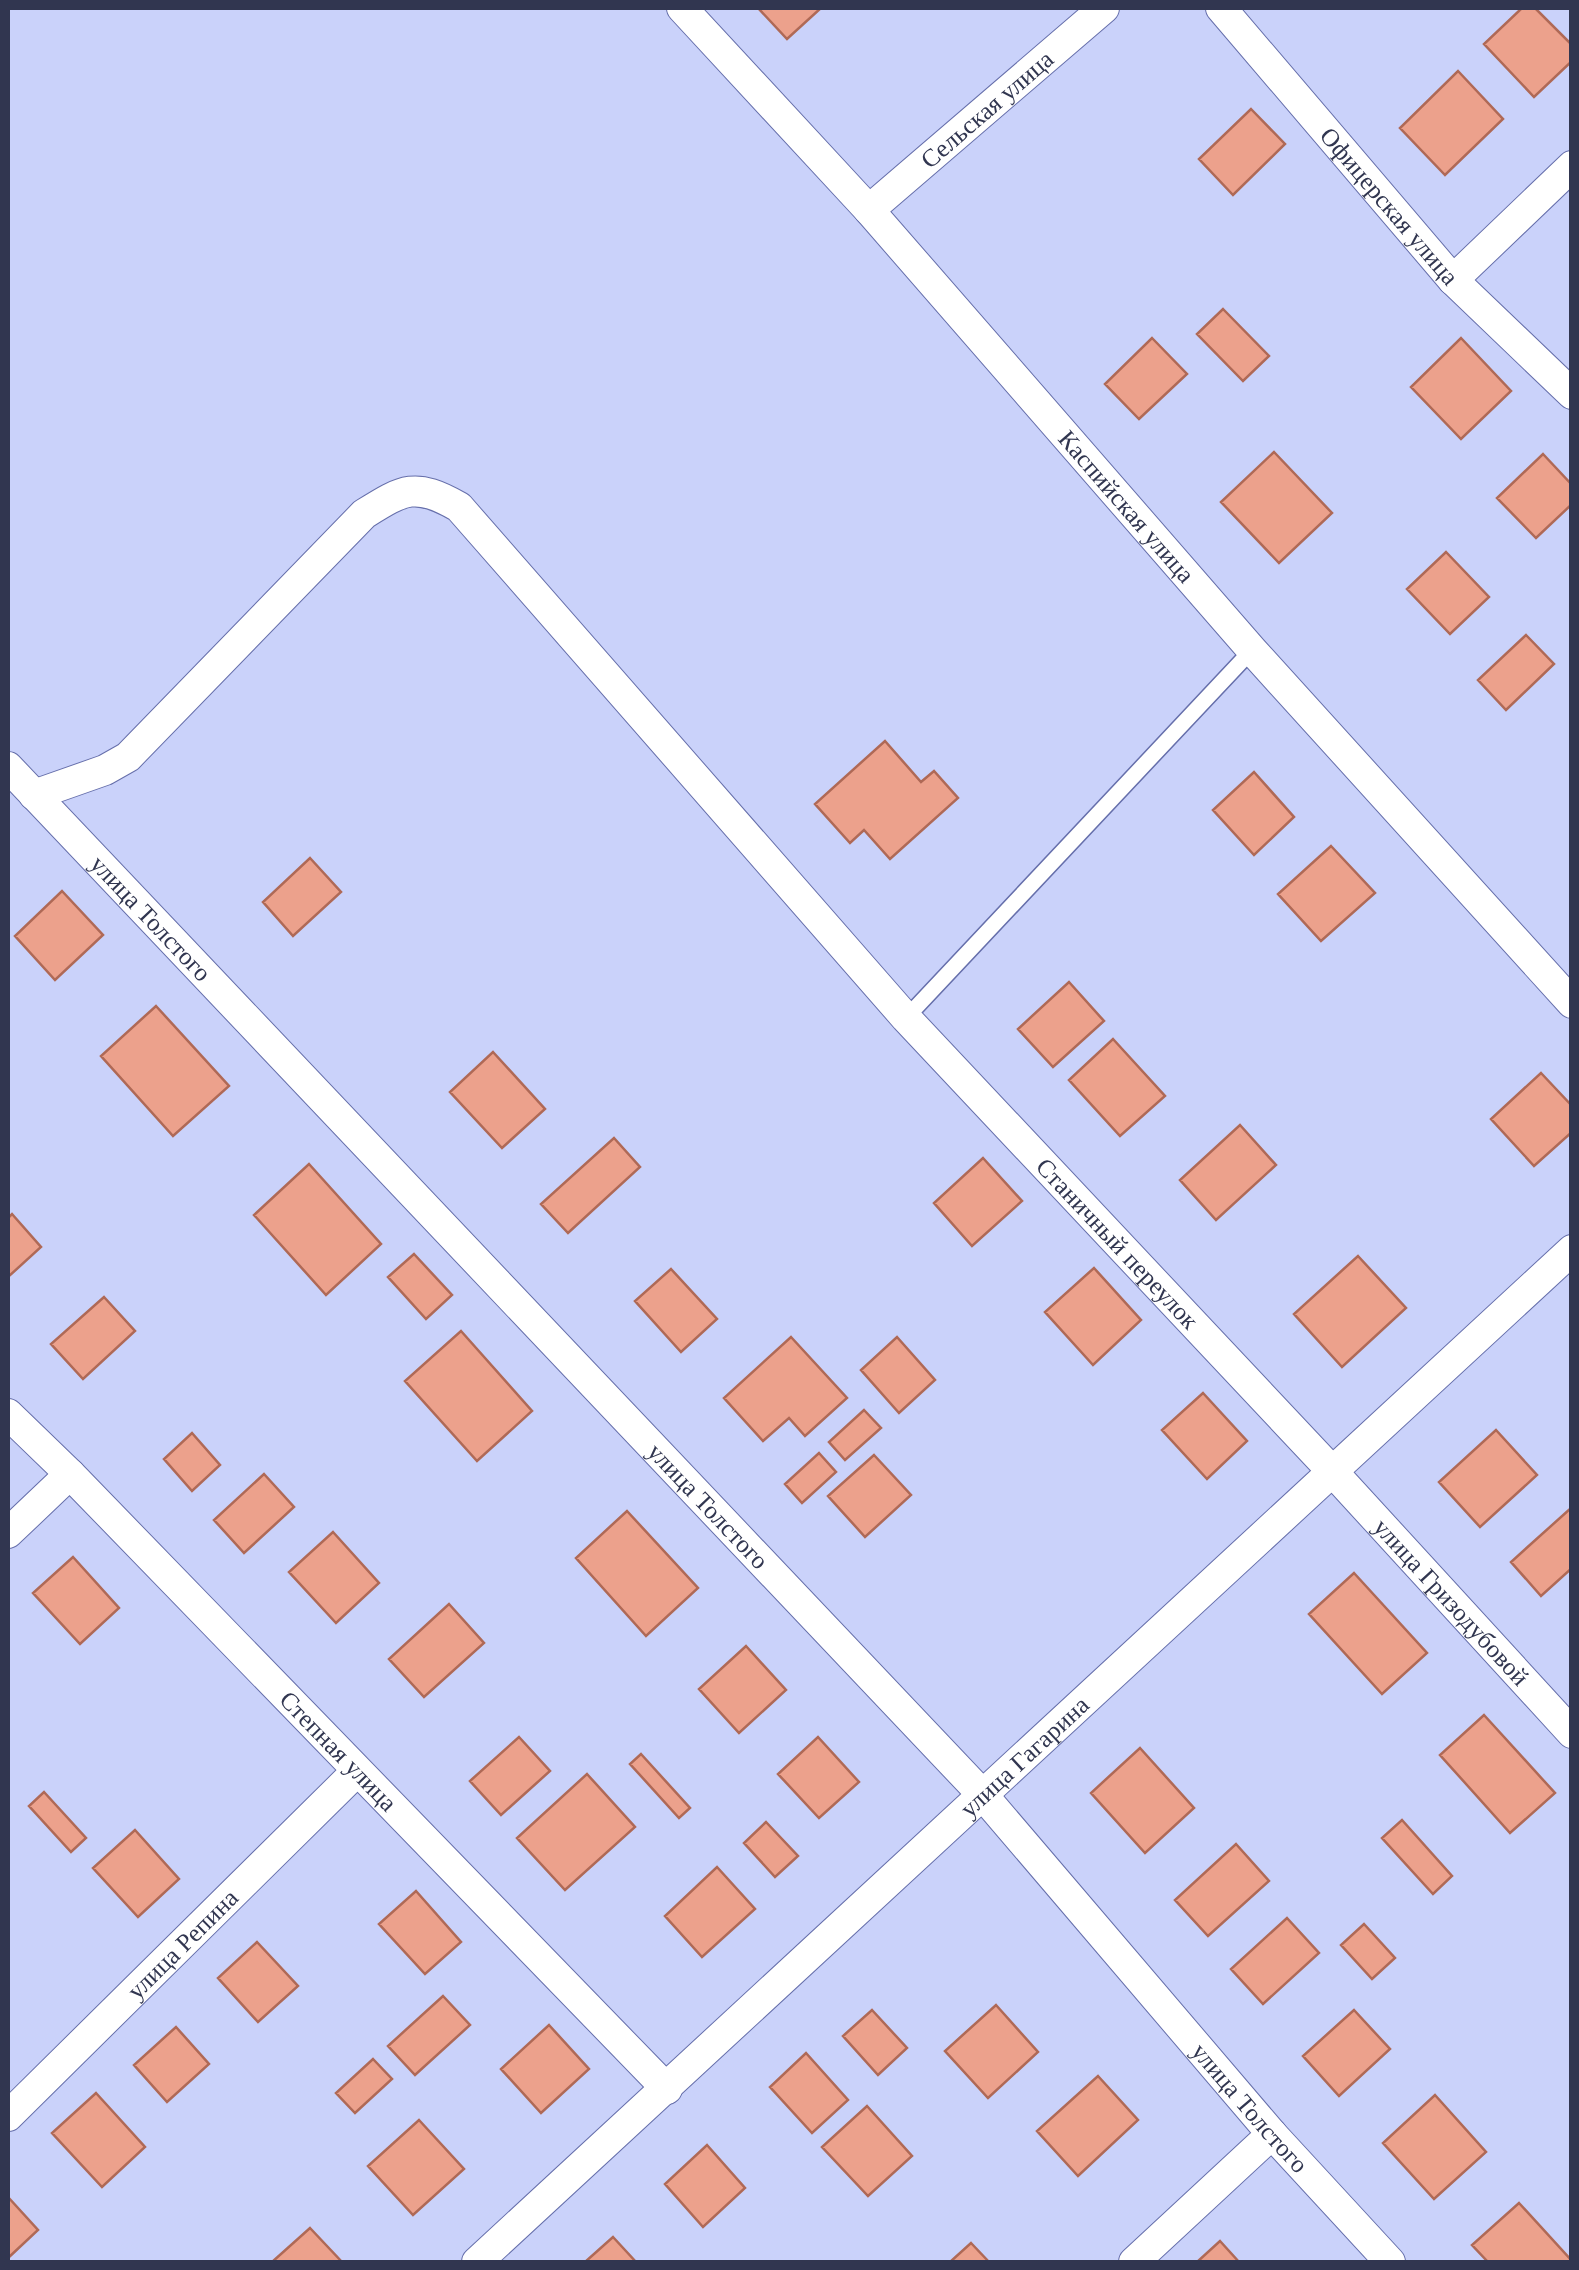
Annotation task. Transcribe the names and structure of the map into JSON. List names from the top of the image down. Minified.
{"streets":{"street":["Сельская улица","Офицерская улица","Каспийская улица","улица Толстого","Станичный переулок","улица Гризодубовой","Степная улица","улица Гагарина","улица Репина"]},"crossings":[["Сельская улица","Каспийская улица"],["улица Толстого","Станичный переулок"],["улица Толстого","улица Гагарина"],["Станичный переулок","улица Гризодубовой"],["Станичный переулок","улица Гагарина"],["улица Гризодубовой","улица Гагарина"],["Степная улица","улица Гагарина"],["Степная улица","улица Репина"]]}
